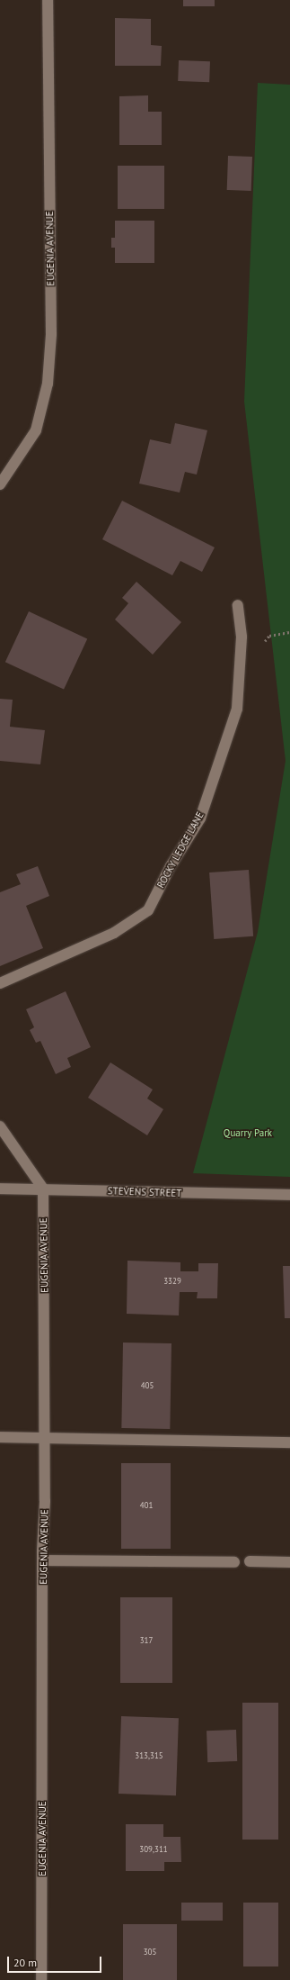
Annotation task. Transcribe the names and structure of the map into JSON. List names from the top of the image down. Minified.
{"streets":{"street":["EUGENIA AVENUE","ROCKY LEDGE LANE","STEVENS STREET"]},"crossings":[["EUGENIA AVENUE","STEVENS STREET"]],"parks":["Quarry Park"],"house_numbers":["3329","405","401","317","313,315","309,311","305"],"scale_bar":"20 m"}
